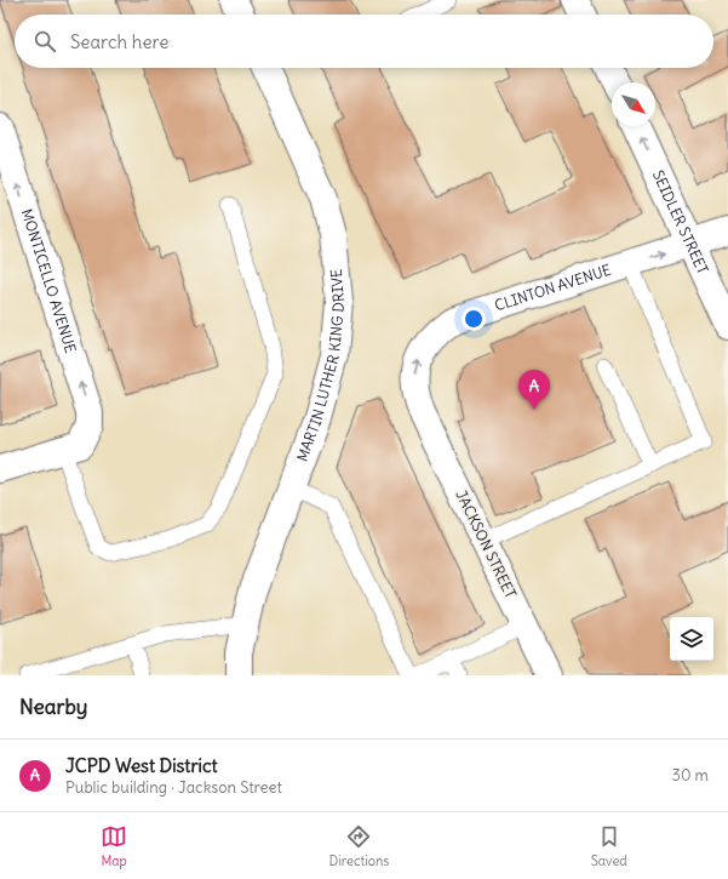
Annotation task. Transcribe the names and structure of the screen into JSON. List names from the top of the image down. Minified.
{"streets":{"street":["SEIDLER STREET","MONTICELLO AVENUE","CLINTON AVENUE","MARTIN LUTHER KING DRIVE","JACKSON STREET"]},"crossings":[["SEIDLER STREET","CLINTON AVENUE"],["CLINTON AVENUE","JACKSON STREET"]],"one_way":["SEIDLER STREET","MONTICELLO AVENUE","CLINTON AVENUE"],"north":"bottom right","page":{"search":"Search here","pins":"A","heading":"Nearby","list":[{"mark":"A","name":"JCPD West District","note":"Public building · Jackson Street","value":"30 m"}],"nav":["Map","Directions","Saved"]}}
